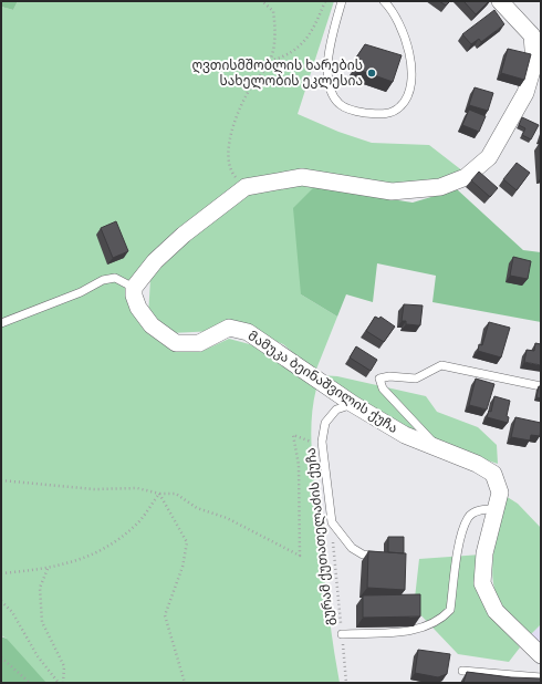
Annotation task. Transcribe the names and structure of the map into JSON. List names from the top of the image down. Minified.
{"streets":{"street":["მამუკა ბეინაშვილის ქუჩა"],"lane":["გურამ ქუთათელაძის ქუჩა"]},"crossings":[["მამუკა ბეინაშვილის ქუჩა","გურამ ქუთათელაძის ქუჩა"]],"places":["ღვთისმშობლის ხარების სახელობის ეკლესია"]}
